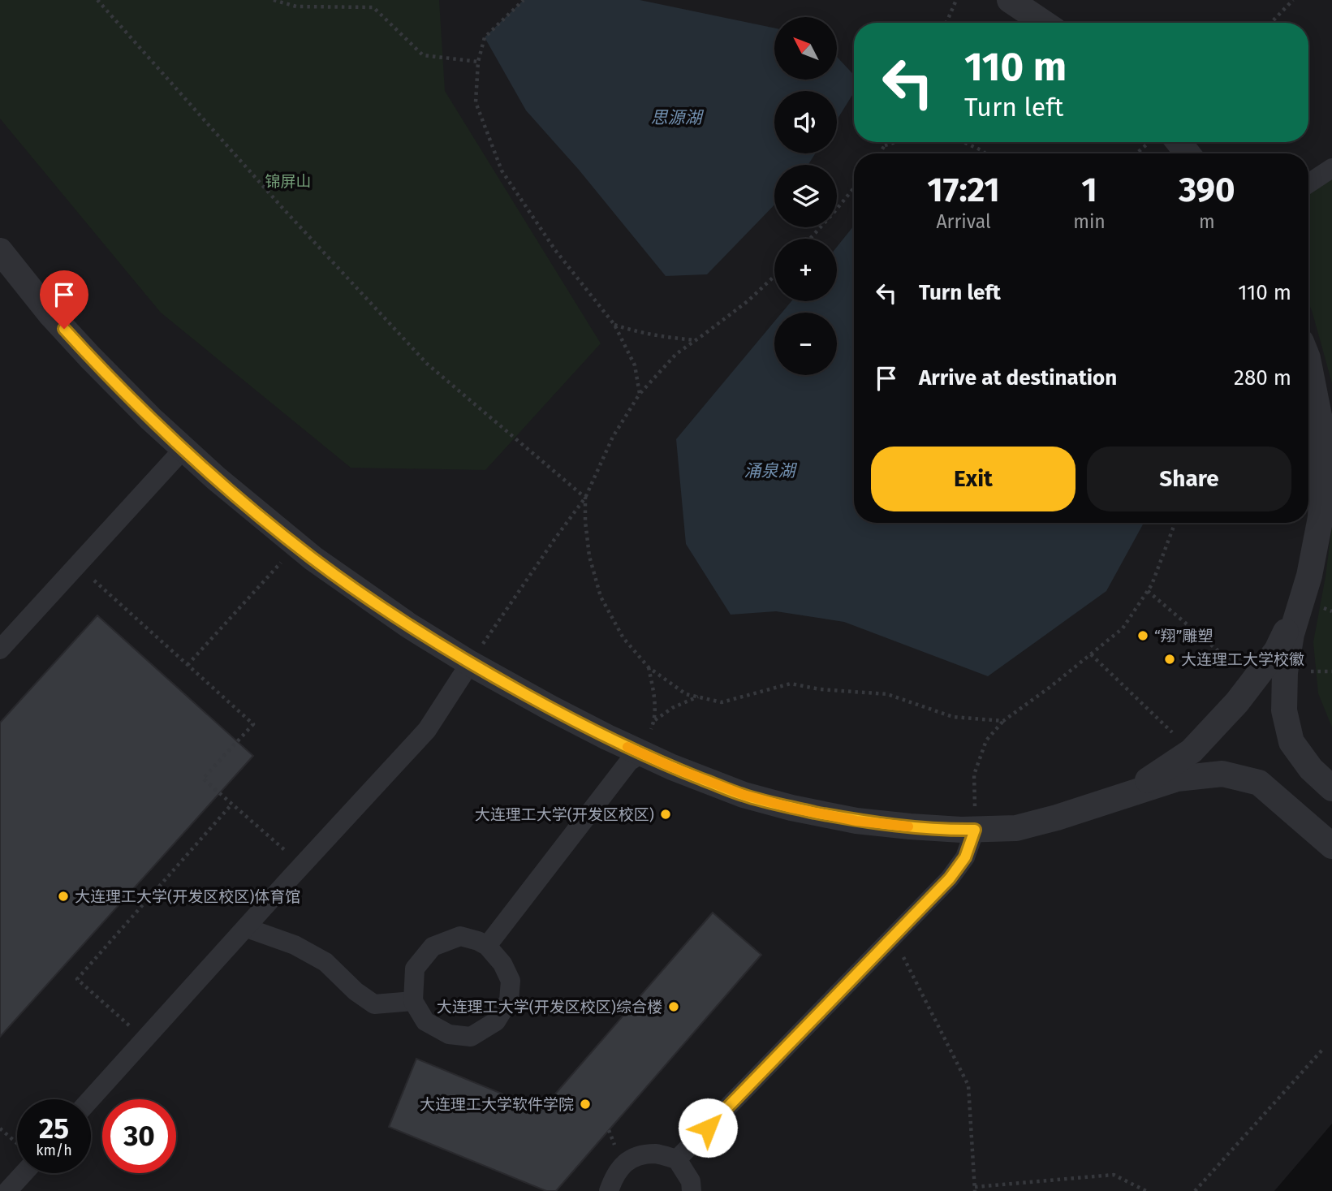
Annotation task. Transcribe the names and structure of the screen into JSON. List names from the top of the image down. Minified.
{"water":["思源湖","涌泉湖"],"parks":["锦屏山"],"places":["“翔”雕塑","大连理工大学校徽","大连理工大学(开发区校区)","大连理工大学(开发区校区)体育馆","大连理工大学(开发区校区)综合楼","大连理工大学软件学院"],"north":"top left","page":{"map_buttons":["+","−"],"turn":["110 m","Turn left"],"eta":["17:21","Arrival","1","min","390","m"],"list":[{"name":"Turn left","value":"110 m"},{"name":"Arrive at destination","value":"280 m"}],"buttons":["Exit","Share"],"speed":"25 km/h","limit":"30"}}
